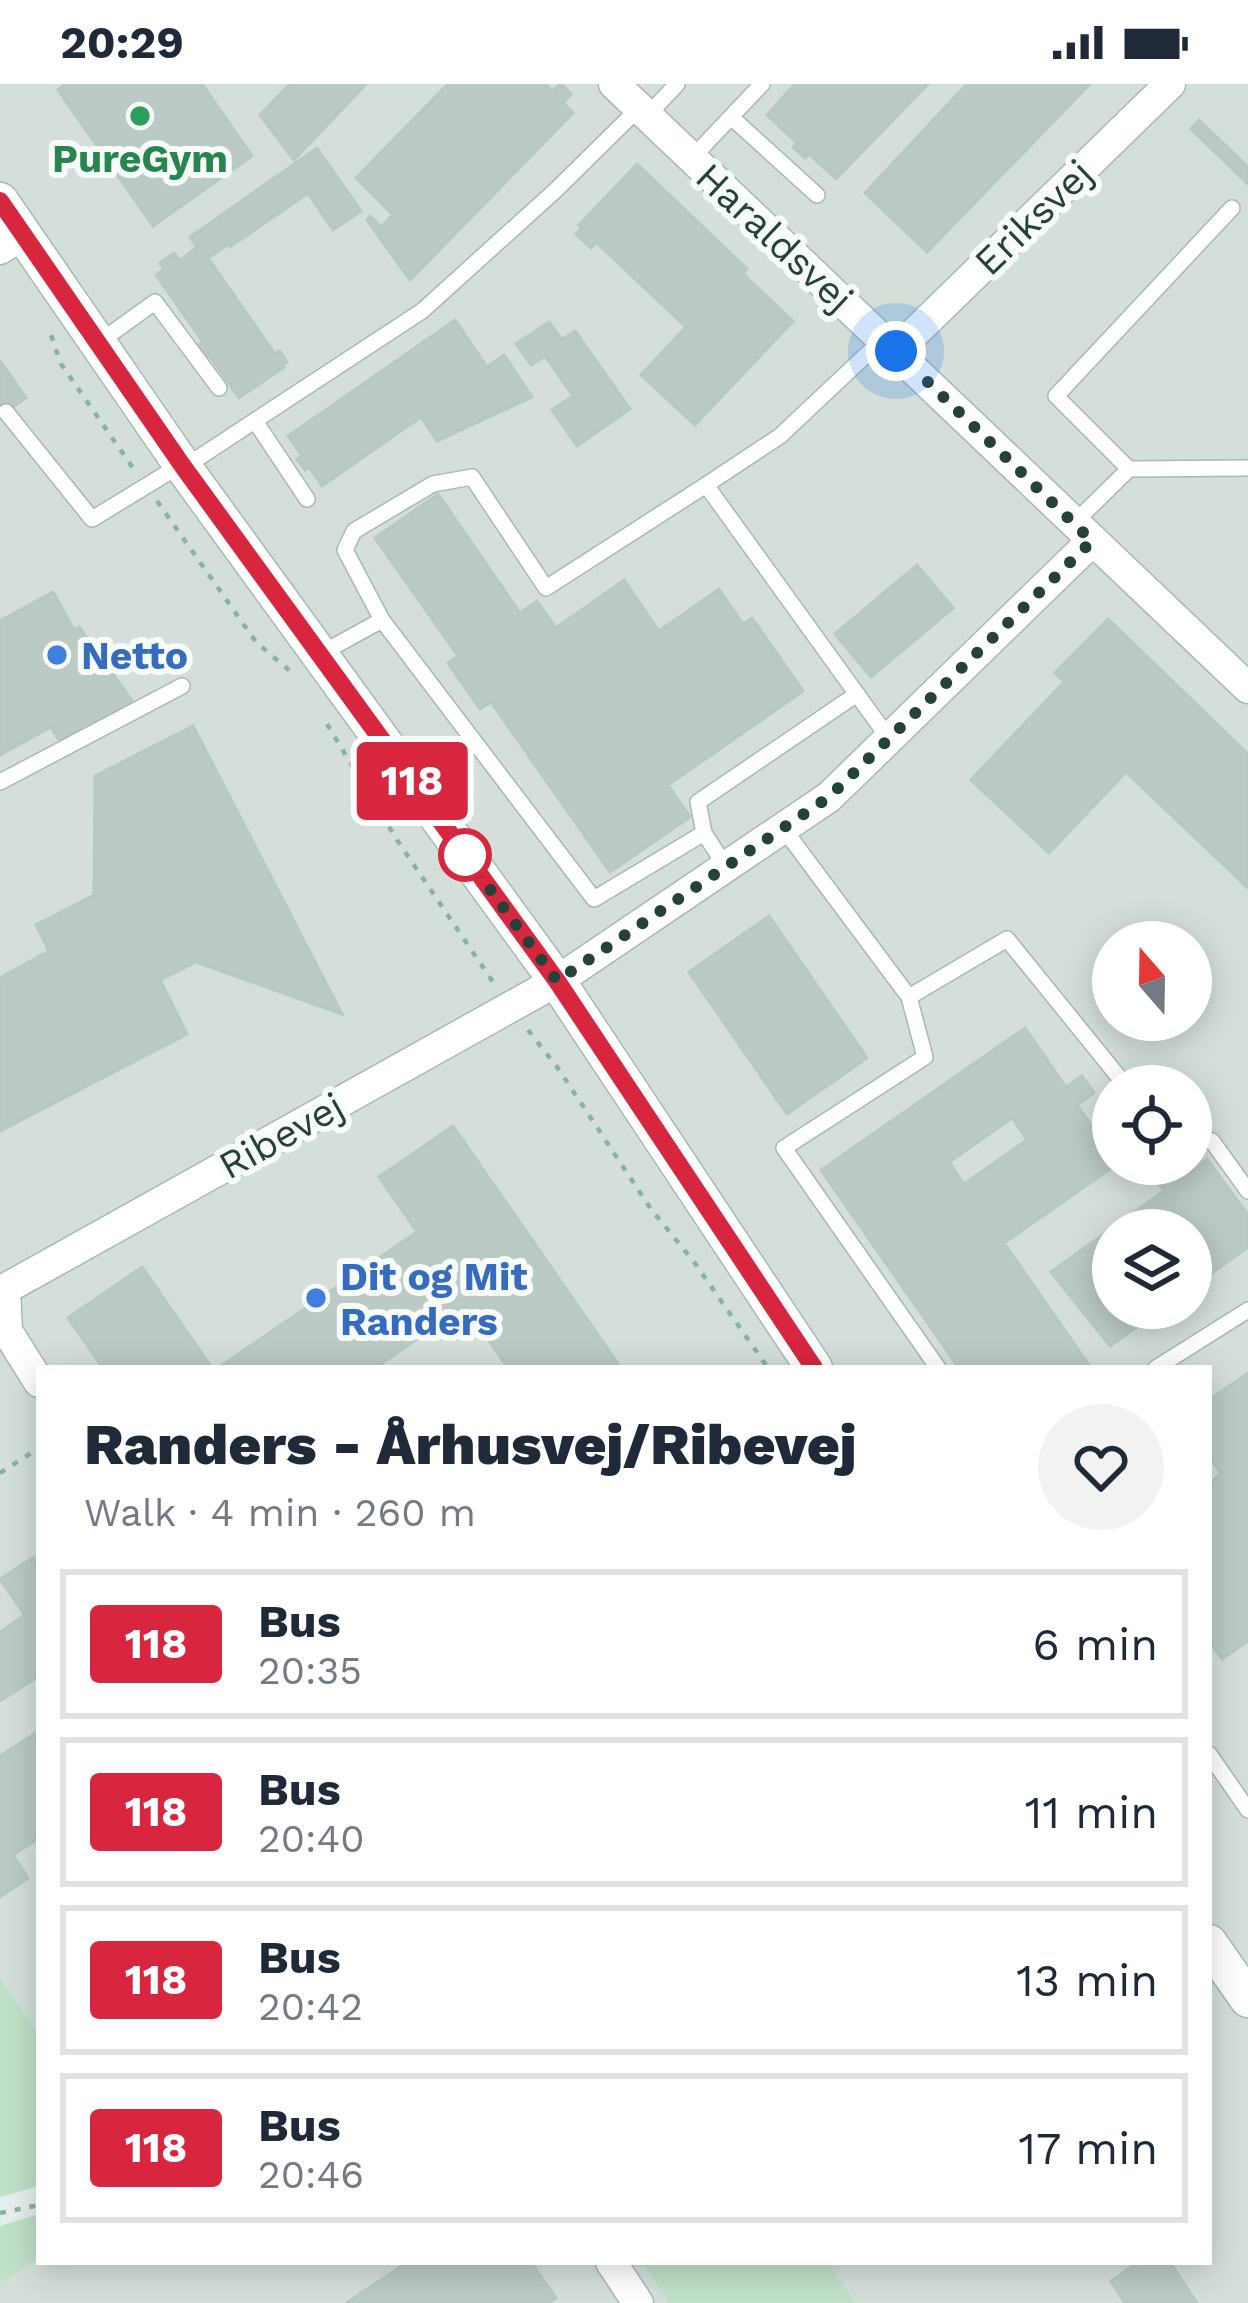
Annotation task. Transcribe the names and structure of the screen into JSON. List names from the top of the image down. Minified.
{"streets":{"street":["Eriksvej","Haraldsvej","Ribevej"]},"crossings":[["Eriksvej","Haraldsvej"],["Haraldsvej","Ribevej"]],"places":["PureGym","Netto","Dit og Mit Randers"],"lines":["bus line 118"],"north":"top","page":{"status":"20:29","on_map":"118","heading":["Randers - Århusvej/Ribevej","Walk · 4 min · 260 m"],"list":[{"mark":"118","name":"Bus","note":"20:35","value":"6 min"},{"mark":"118","name":"Bus","note":"20:40","value":"11 min"},{"mark":"118","name":"Bus","note":"20:42","value":"13 min"},{"mark":"118","name":"Bus","note":"20:46","value":"17 min"}]}}
